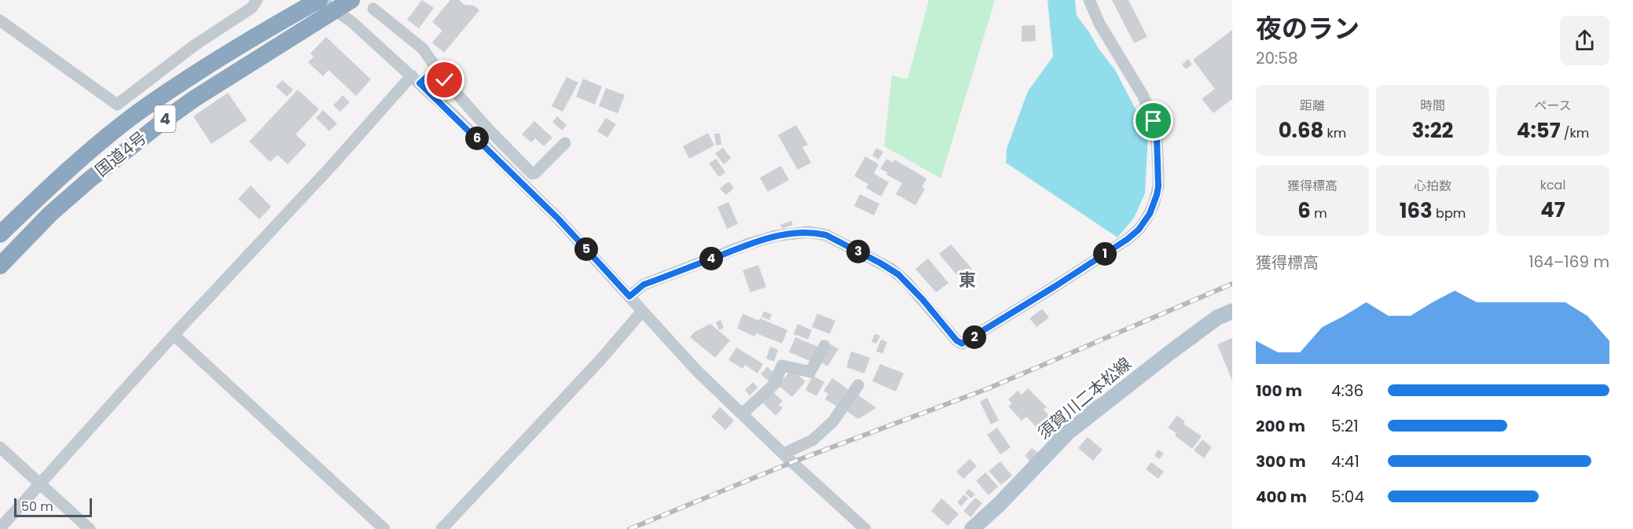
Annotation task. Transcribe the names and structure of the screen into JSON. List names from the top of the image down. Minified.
{"streets":{"highway":["4","国道4号"],"main road":["須賀川二本松線"]},"districts":["東"],"scale_bar":"50 m","page":{"heading":["夜のラン","20:58"],"stats":[["距離","0.68 km"],["時間","3:22"],["ペース","4:57 /km"],["獲得標高","6 m"],["心拍数","163 bpm"],["kcal","47"]],"pins":["6","5","3","1","4","2"],"chart":["獲得標高","164–169 m"],"list":[{"name":"100 m","note":"4:36"},{"name":"200 m","note":"5:21"},{"name":"300 m","note":"4:41"},{"name":"400 m","note":"5:04"}],"scale":"50 m"}}
